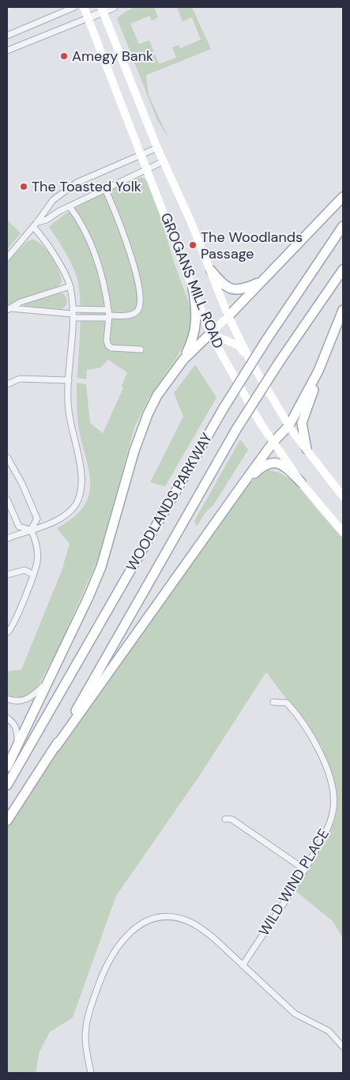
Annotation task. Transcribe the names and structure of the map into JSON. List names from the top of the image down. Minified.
{"streets":{"main road":["GROGANS MILL ROAD","WOODLANDS PARKWAY"],"street":["WILD WIND PLACE"]},"places":["Amegy Bank","The Toasted Yolk","The Woodlands Passage"]}
